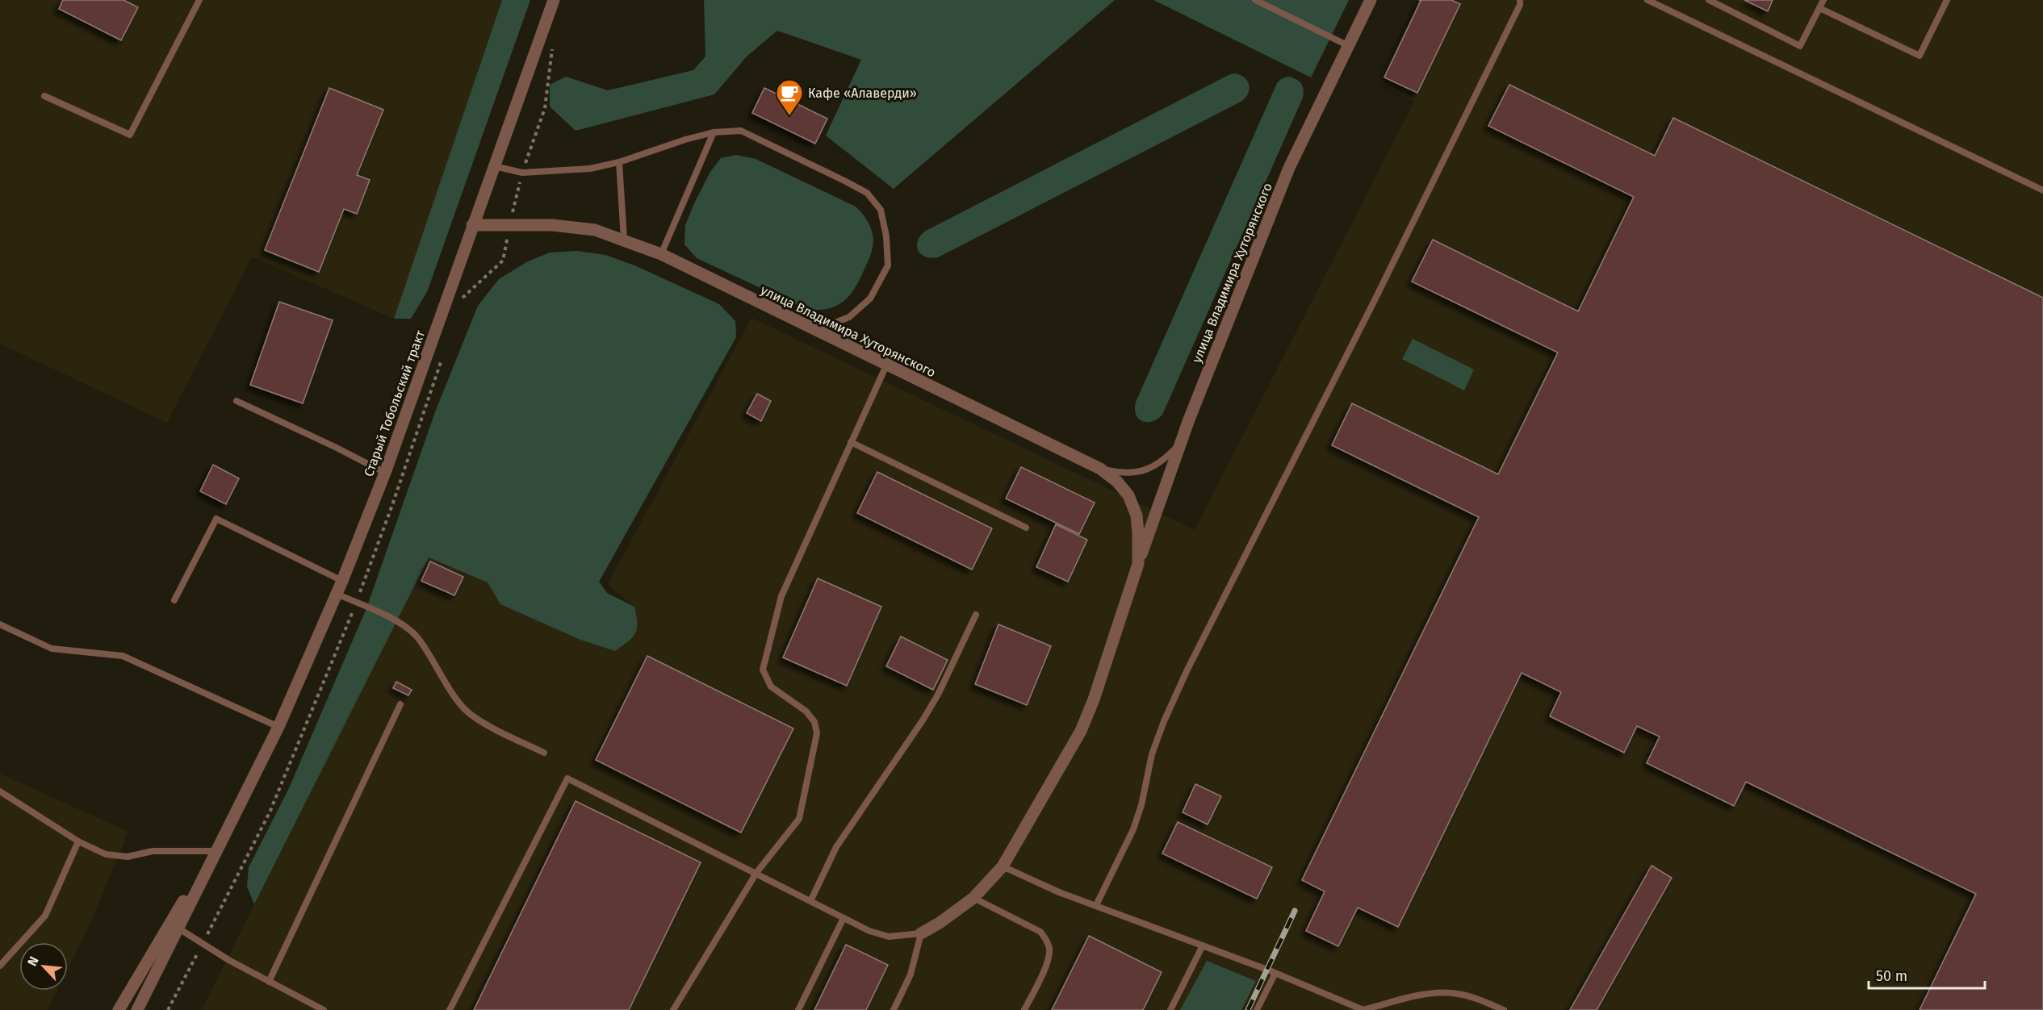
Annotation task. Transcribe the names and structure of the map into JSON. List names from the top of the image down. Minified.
{"streets":{"street":["улица Владимира Хуторянского","Старый Тобольский тракт"]},"crossings":[["улица Владимира Хуторянского","Старый Тобольский тракт"]],"places":{"cafe":["Кафе «Алаверди»"]},"scale_bar":"50 m","north":"top left"}
